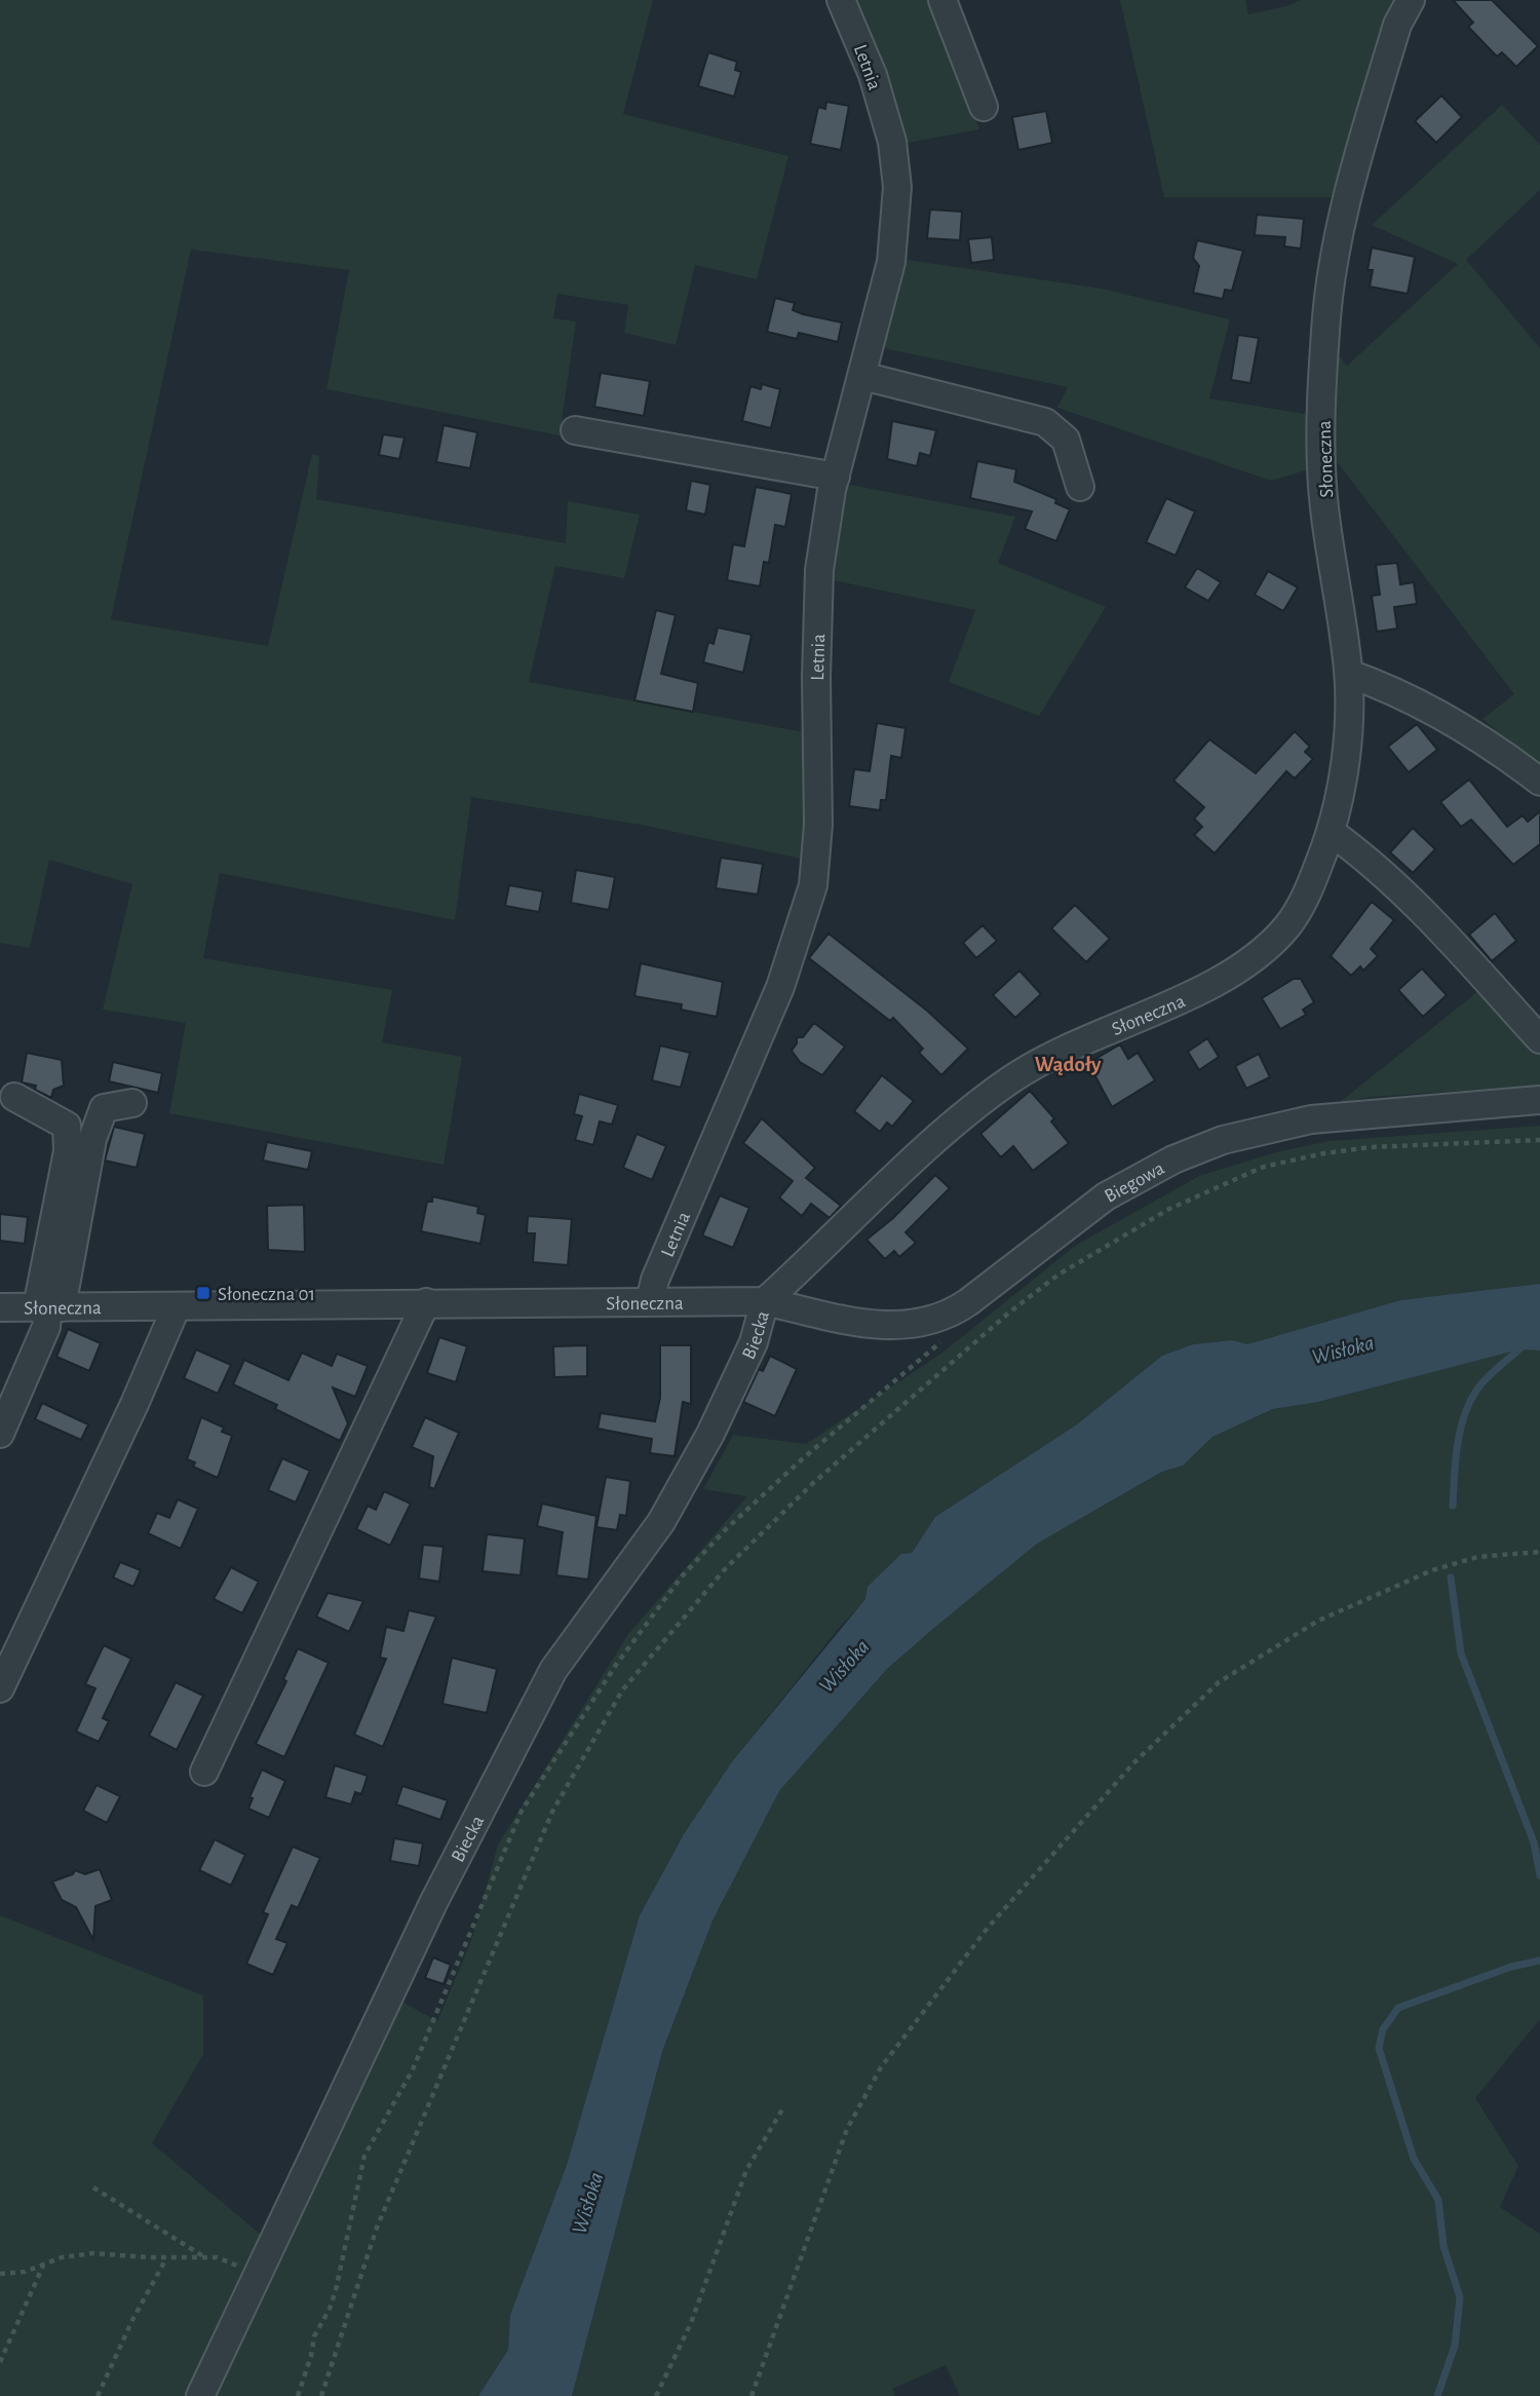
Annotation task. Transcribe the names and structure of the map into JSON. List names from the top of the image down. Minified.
{"streets":{"street":["Letnia","Słoneczna","Biegowa","Biecka"]},"crossings":[["Letnia","Słoneczna"],["Słoneczna","Biegowa"],["Słoneczna","Biecka"],["Biegowa","Biecka"]],"districts":["Wądoły"],"water":["Wisłoka"],"places":{"transit":["Słoneczna 01"]}}
